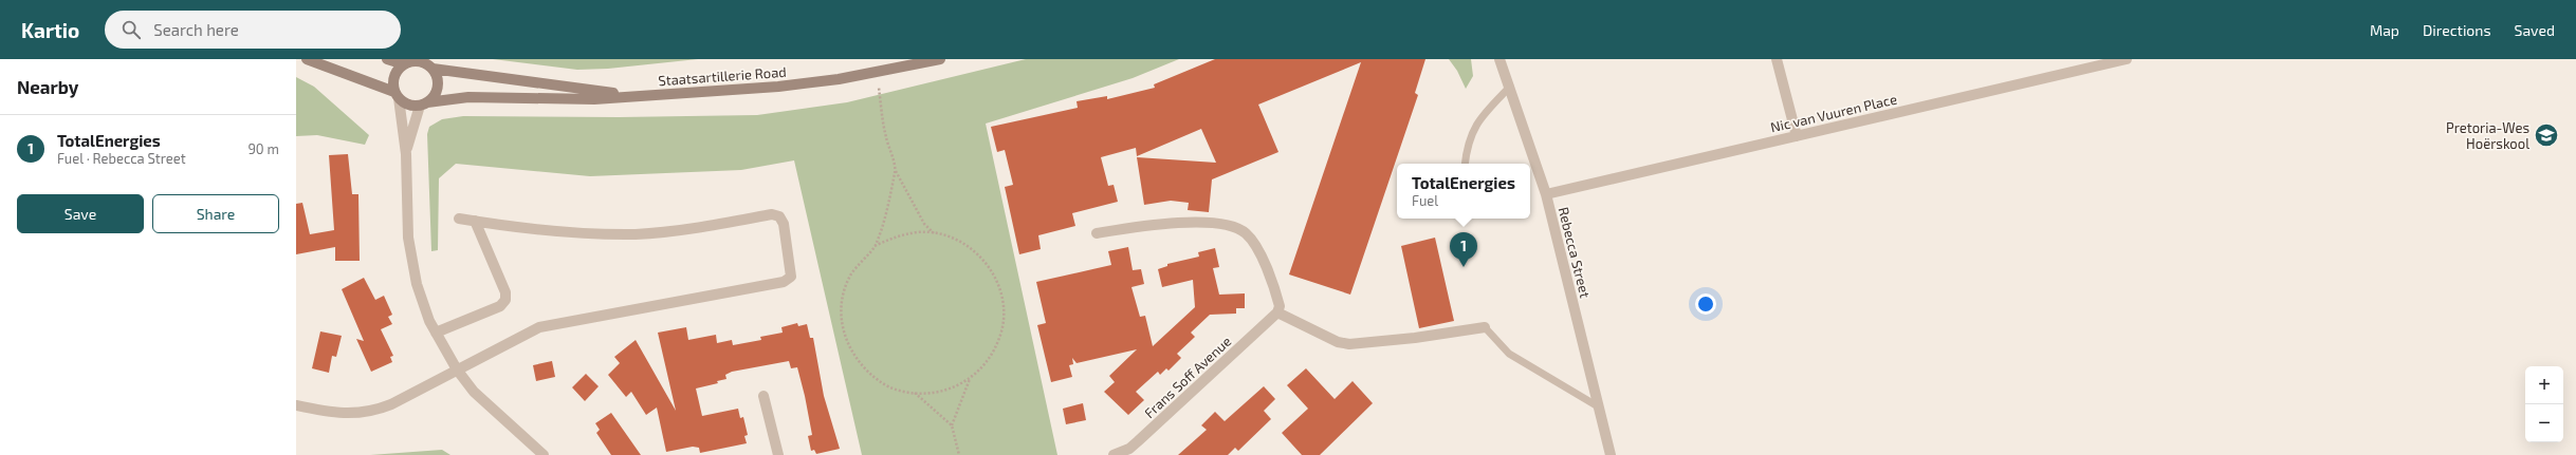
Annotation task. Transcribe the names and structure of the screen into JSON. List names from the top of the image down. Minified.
{"streets":{"street":["Staatsartillerie Road","Nic van Vuuren Place","Rebecca Street","Frans Soff Avenue"]},"crossings":[["Nic van Vuuren Place","Rebecca Street"]],"places":{"school or university":["Pretoria-Wes Hoërskool"]},"page":{"header":"Kartio","search":"Search here","nav":["Map","Directions","Saved"],"heading":"Nearby","list":[{"mark":"1","name":"TotalEnergies","note":"Fuel · Rebecca Street","value":"90 m"}],"popup":["TotalEnergies","Fuel"],"buttons":["Save","Share"],"pins":"1","map_buttons":["+","−"]}}
